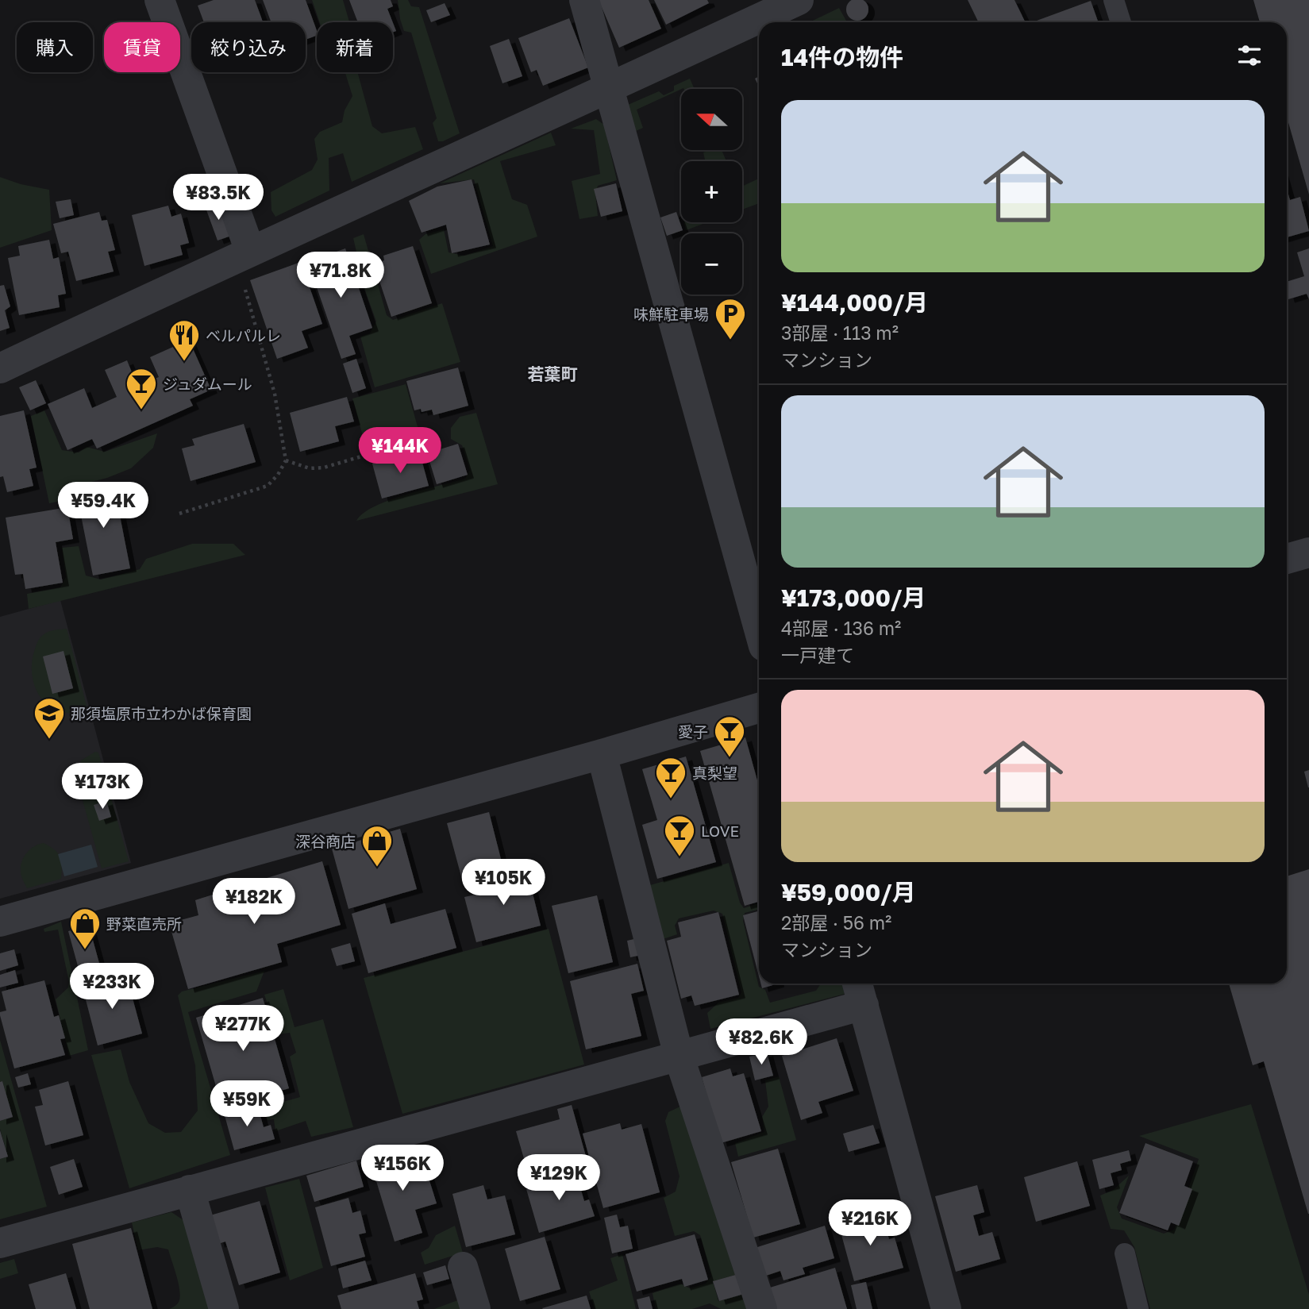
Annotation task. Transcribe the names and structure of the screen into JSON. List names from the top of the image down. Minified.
{"districts":["若葉町"],"places":{"parking":["味鮮駐車場"],"restaurant":["ベルパルレ"],"bar":["ジュダムール","愛子","真梨望","LOVE"],"school or university":["那須塩原市立わかば保育園"],"shop":["深谷商店","野菜直売所"]},"north":"left","page":{"chip":["購入","賃貸","絞り込み","新着"],"heading":"14件の物件","map_buttons":["+","−"],"list":[{"name":"¥144,000/月","note":"3部屋 · 113 m² · マンション"},{"name":"¥173,000/月","note":"4部屋 · 136 m² · 一戸建て"},{"name":"¥59,000/月","note":"2部屋 · 56 m² · マンション"}],"price":["¥83.5K","¥71.8K","¥144K","¥59.4K","¥173K","¥105K","¥182K","¥233K","¥277K","¥82.6K","¥59K","¥156K","¥129K","¥216K"]}}
